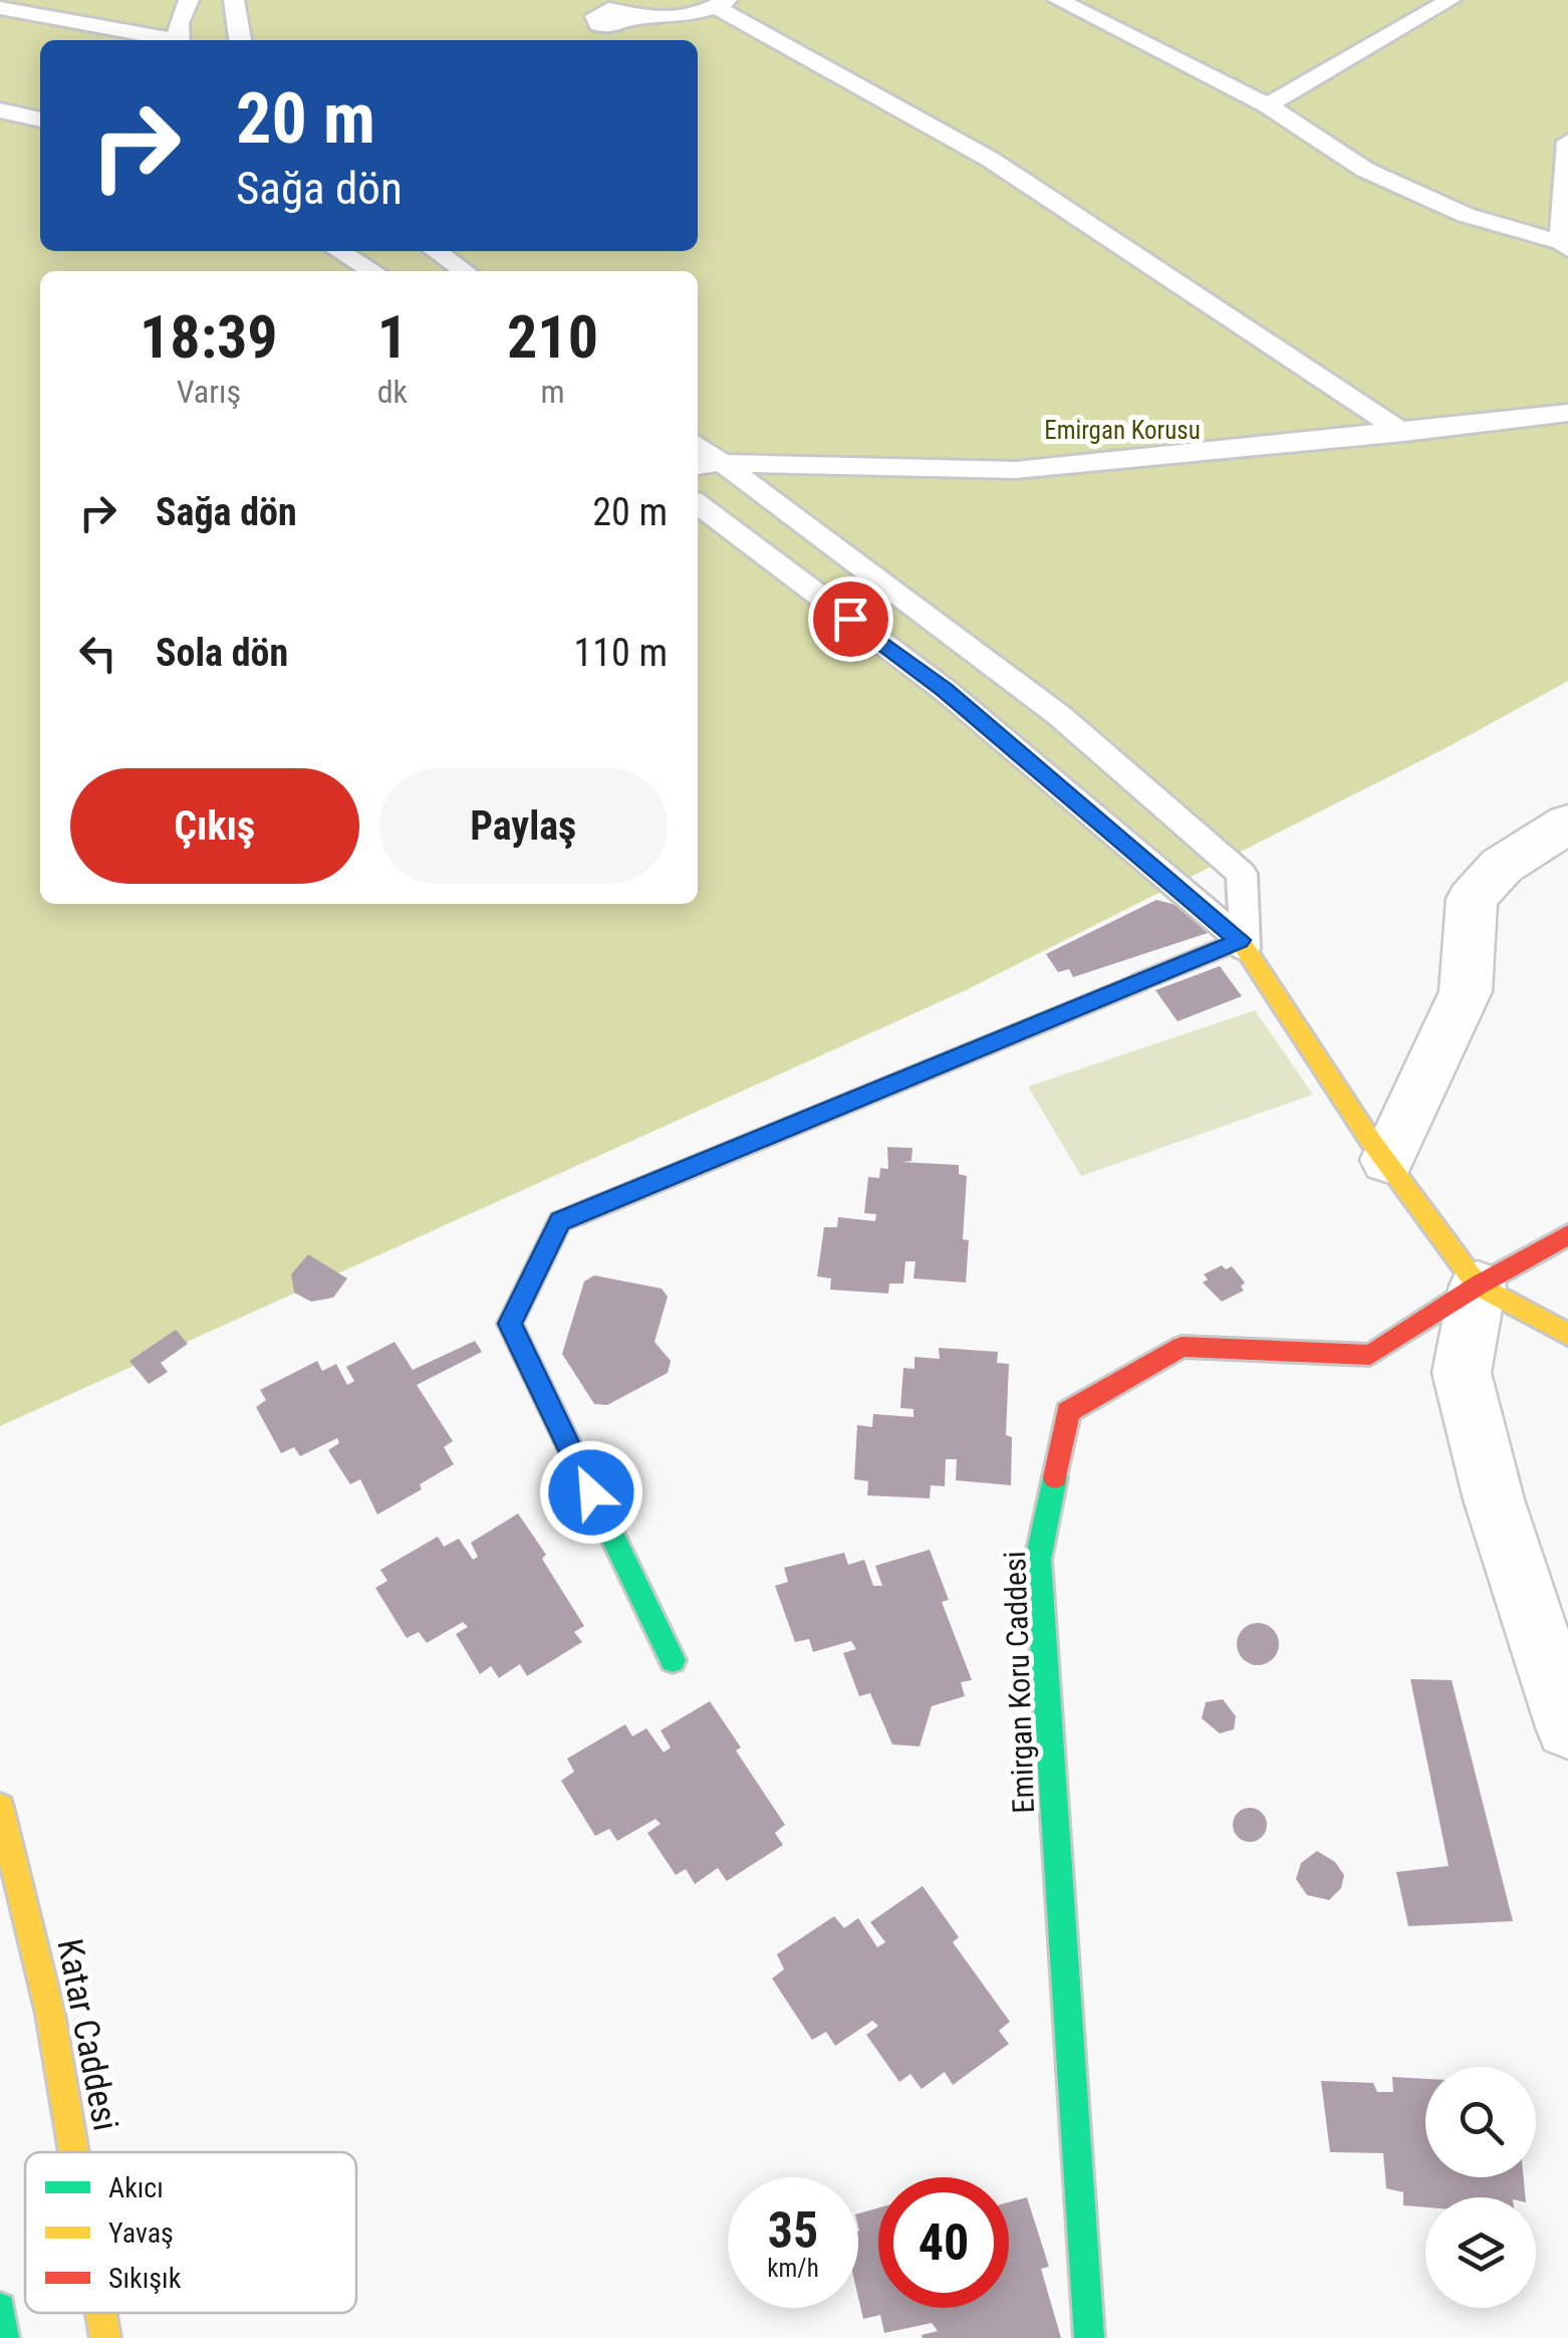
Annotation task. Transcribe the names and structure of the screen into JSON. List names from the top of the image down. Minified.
{"streets":{"street":["Emirgan Koru Caddesi","Katar Caddesi"]},"parks":["Emirgan Korusu"],"legend":["Akıcı","Yavaş","Sıkışık"],"page":{"turn":["20 m","Sağa dön"],"eta":["18:39","Varış","1","dk","210","m"],"list":[{"name":"Sağa dön","value":"20 m"},{"name":"Sola dön","value":"110 m"}],"buttons":["Çıkış","Paylaş"],"speed":"35 km/h","limit":"40"}}
